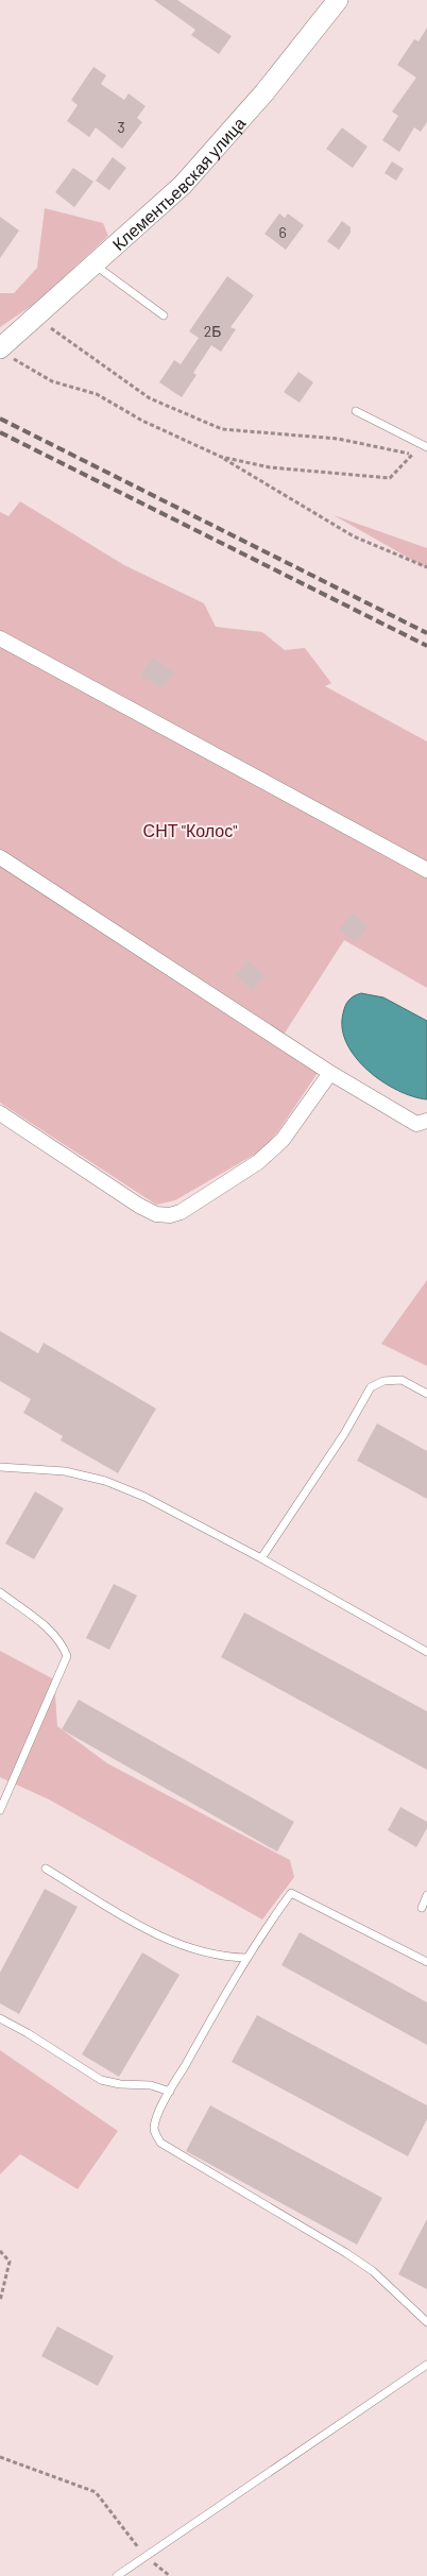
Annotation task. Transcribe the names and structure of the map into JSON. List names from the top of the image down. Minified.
{"streets":{"street":["Клементьевская улица"]},"parks":["СНТ \"Колос\""],"house_numbers":["3","6","2Б"]}
